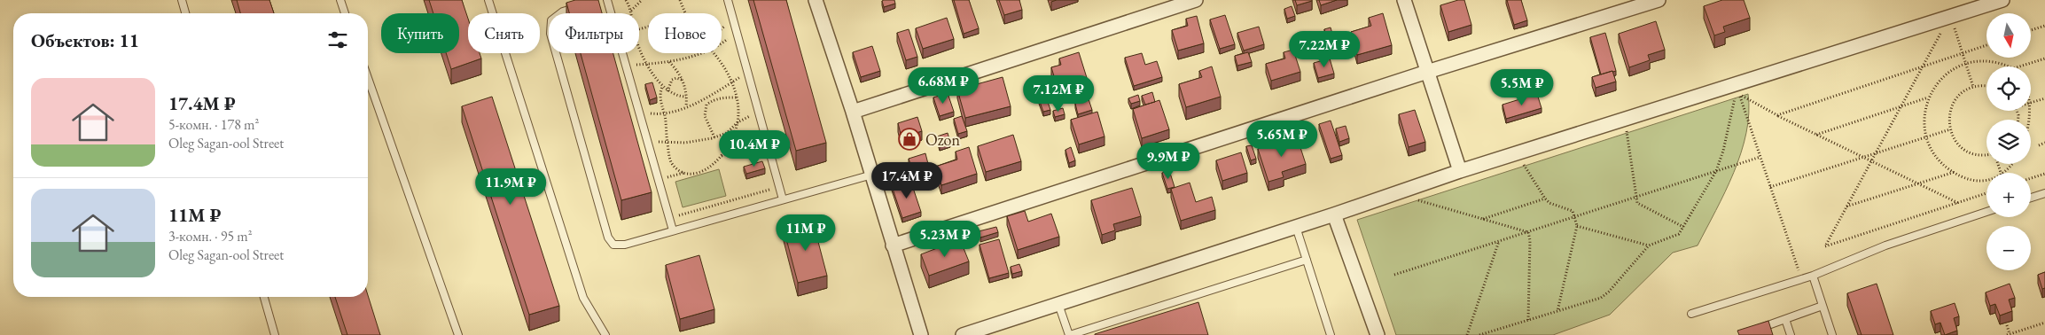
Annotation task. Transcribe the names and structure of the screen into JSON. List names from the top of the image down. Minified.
{"places":{"shop":["Ozon"]},"north":"bottom","page":{"map_buttons":["+","−"],"chip":["Купить","Снять","Фильтры","Новое"],"heading":"Объектов: 11","price":["7.22M ₽","6.68M ₽","5.5M ₽","7.12M ₽","5.65M ₽","10.4M ₽","9.9M ₽","17.4M ₽","11.9M ₽","11M ₽","5.23M ₽"],"list":[{"name":"17.4M ₽","note":"5-комн. · 178 m² · Oleg Sagan-ool Street"},{"name":"11M ₽","note":"3-комн. · 95 m² · Oleg Sagan-ool Street"}]}}
